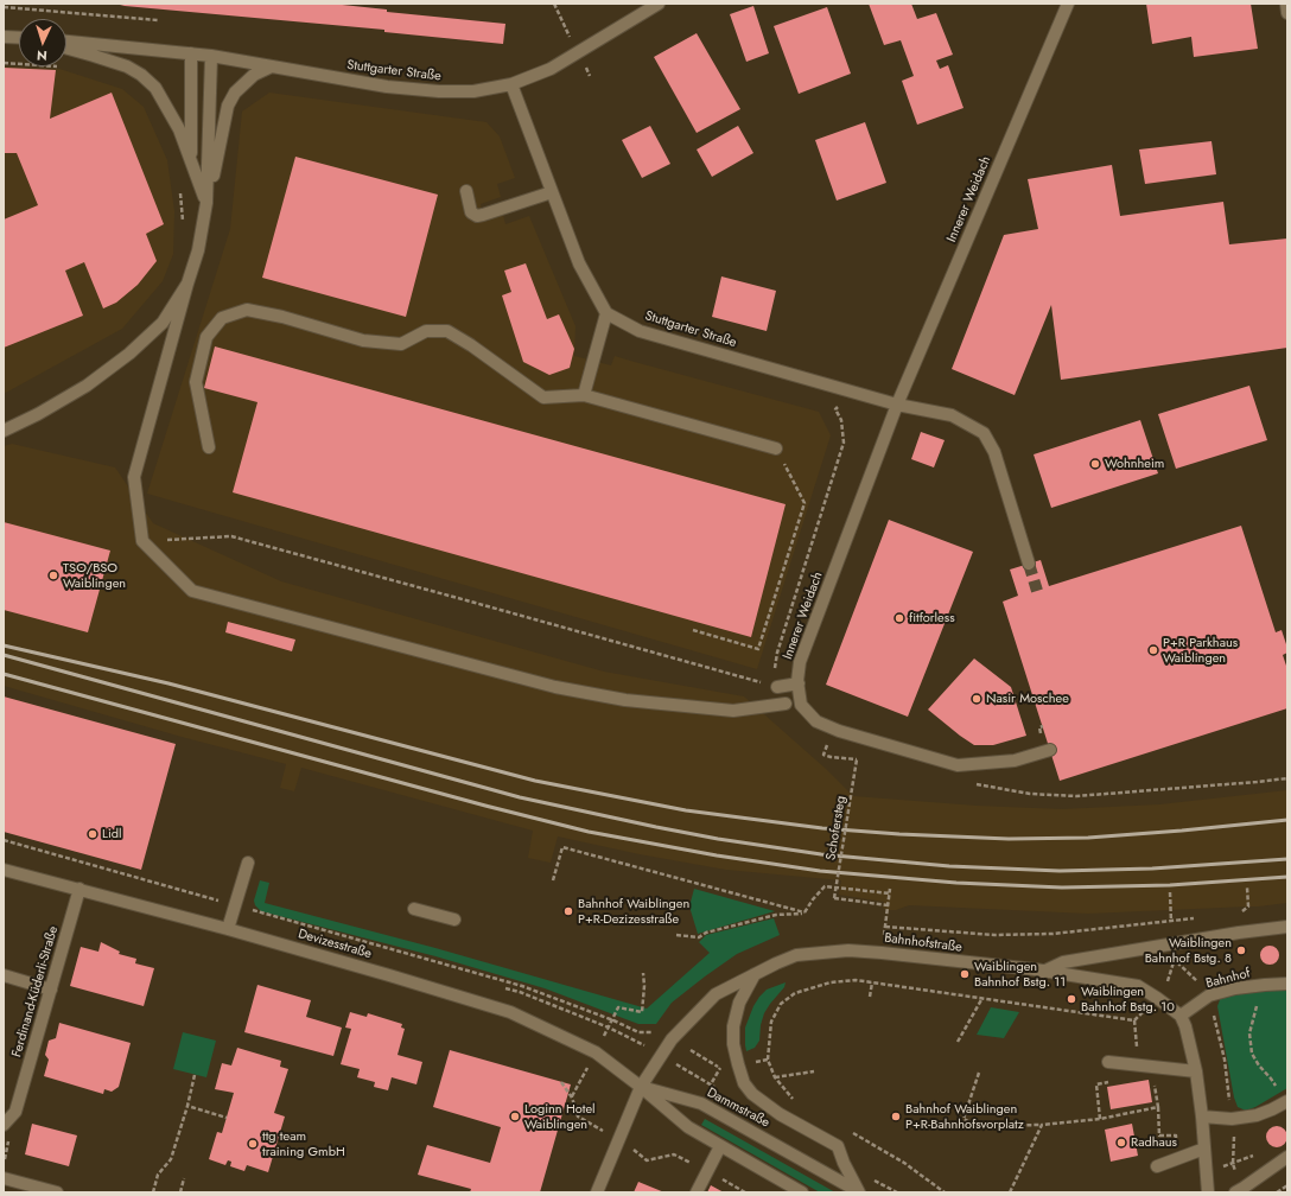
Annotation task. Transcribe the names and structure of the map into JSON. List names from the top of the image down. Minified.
{"streets":{"street":["Stuttgarter Straße","Innerer Weidach","Bahnhofstraße","Devizesstraße","Bahnhof","Ferdinand-Küderli-Straße","Dammstraße"],"path":["Schofersteg"]},"crossings":[["Stuttgarter Straße","Innerer Weidach"],["Bahnhofstraße","Devizesstraße"],["Bahnhofstraße","Bahnhof"],["Bahnhofstraße","Dammstraße"],["Devizesstraße","Ferdinand-Küderli-Straße"],["Devizesstraße","Dammstraße"]],"places":["Wohnheim","TSO/BSO Waiblingen","fitforless","P+R Parkhaus Waiblingen","Nasir Moschee","Lidl","Bahnhof Waiblingen P+R-Dezizesstraße","Waiblingen Bahnhof Bstg. 8","Waiblingen Bahnhof Bstg. 11","Waiblingen Bahnhof Bstg. 10","Loginn Hotel Waiblingen","Bahnhof Waiblingen P+R-Bahnhofsvorplatz","Radhaus","ttg team training GmbH"],"north":"bottom"}
